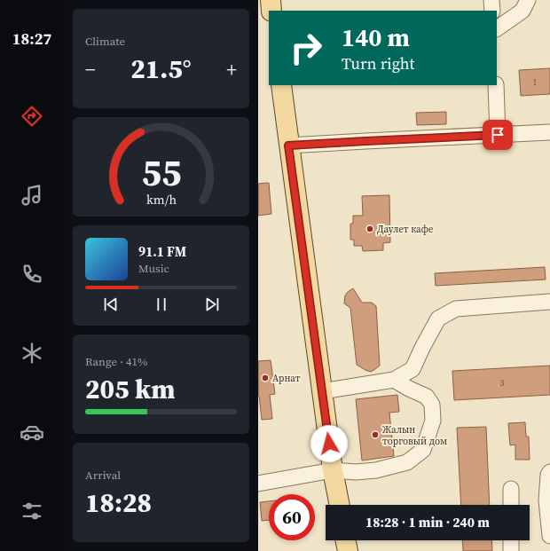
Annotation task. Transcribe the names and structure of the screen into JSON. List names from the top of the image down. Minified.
{"places":["Даулет кафе","Арнат","Жалын торговый дом"],"house_numbers":["1","3"],"page":{"tabs":"18:27","tile":["Climate",["Range · 41%","205 km"],["Arrival","18:28"]],"turn":["140 m","Turn right"],"heat":["−","21.5°","+"],"song":["91.1 FM","Music"],"limit":"60","trip":"18:28 · 1 min · 240 m","gauge":["55","km/h"]}}
